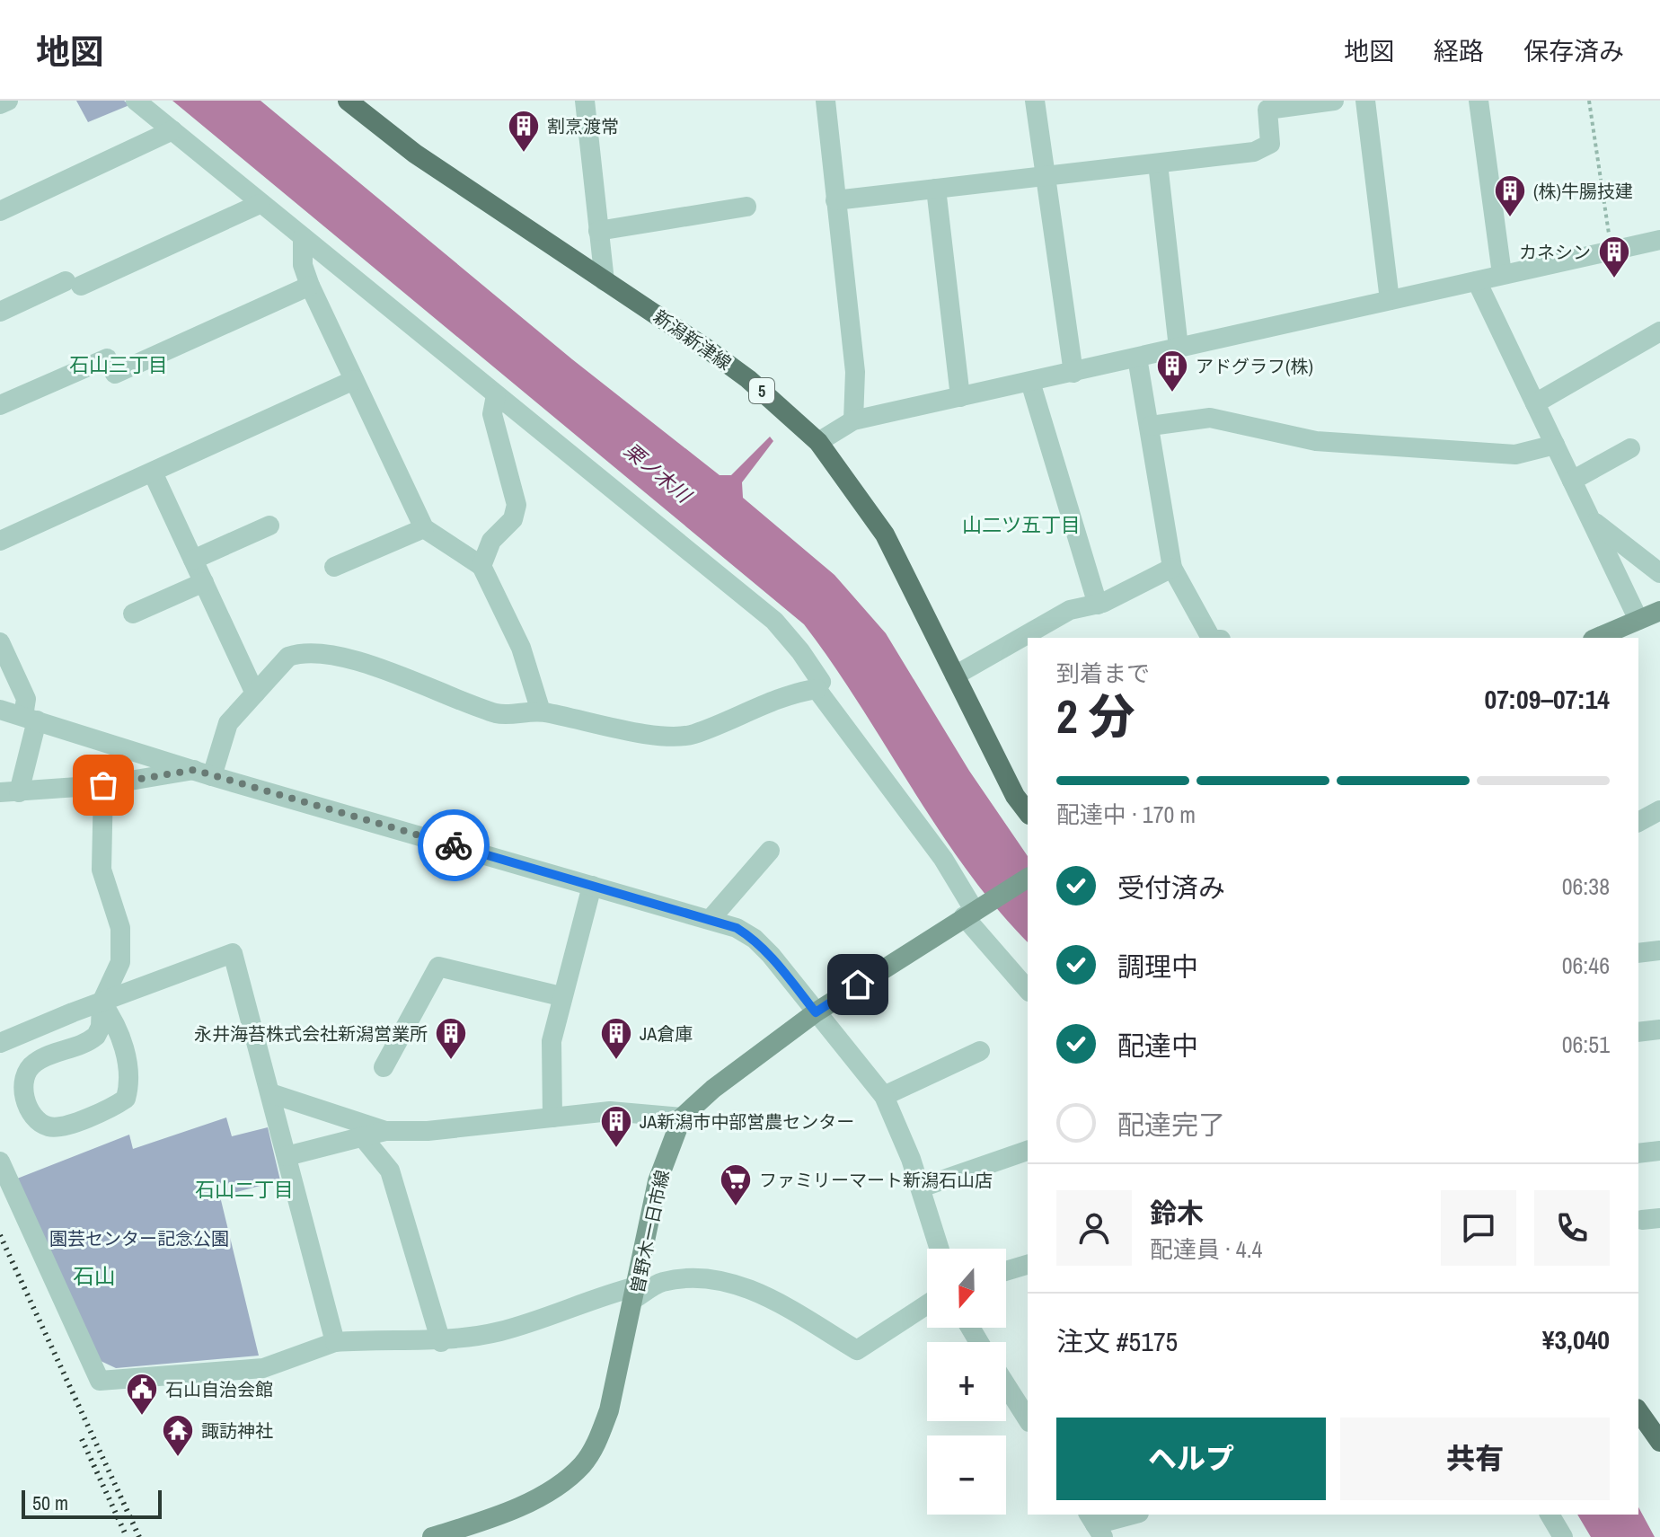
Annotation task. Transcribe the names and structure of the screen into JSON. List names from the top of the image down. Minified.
{"streets":{"main road":["新潟新津線","5","曽野木一日市線"]},"districts":["石山三丁目","山二ツ五丁目","石山二丁目","石山"],"water":["栗ノ木川"],"parks":["園芸センター記念公園"],"places":{"building":["割烹渡常","(株)牛腸技建","カネシン","アドグラフ(株)","永井海苔株式会社新潟営業所","JA倉庫","JA新潟市中部営農センター"],"supermarket":["ファミリーマート新潟石山店"],"public building":["石山自治会館"],"temple":["諏訪神社"]},"scale_bar":"50 m","north":"bottom","page":{"header":"地図","nav":["地図","経路","保存済み"],"heading":["2 分","到着まで","07:09–07:14"],"panel":["鈴木","配達員 · 4.4","注文 #5175","¥3,040"],"bar":"配達中 · 170 m","list":[["受付済み","06:38"],["調理中","06:46"],["配達中","06:51"],"配達完了"],"map_buttons":["+","−"],"buttons":["ヘルプ","共有"],"scale":"50 m"}}
